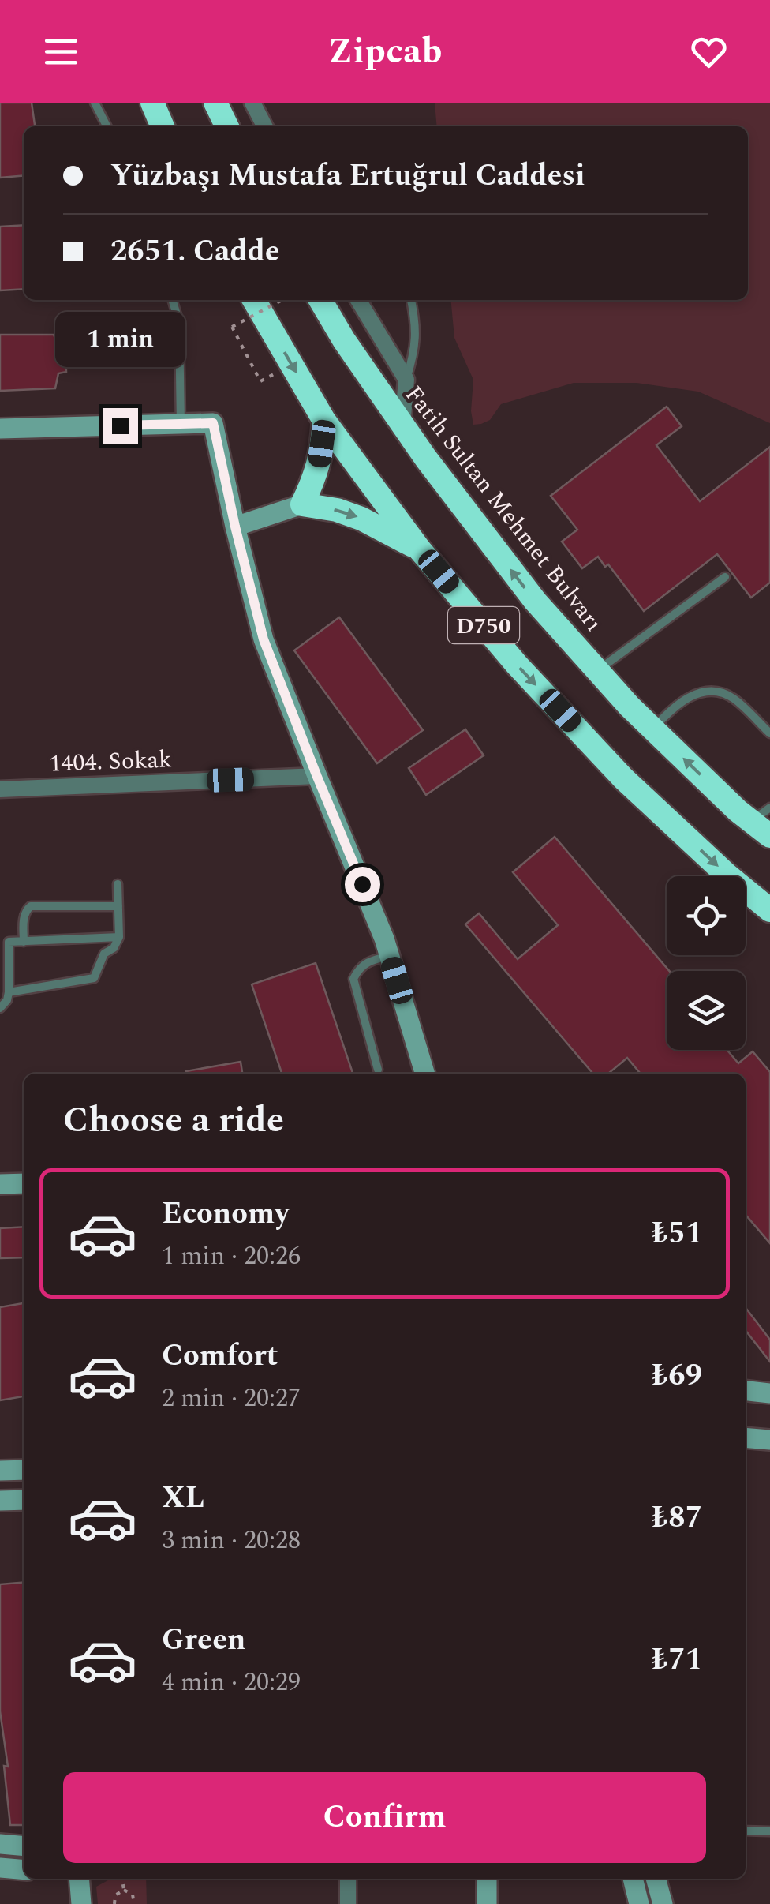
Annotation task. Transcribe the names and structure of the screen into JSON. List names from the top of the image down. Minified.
{"streets":{"highway":["Fatih Sultan Mehmet Bulvarı","D750"],"street":["1404. Sokak"]},"page":{"header":"Zipcab","banner":["Yüzbaşı Mustafa Ertuğrul Caddesi","2651. Cadde"],"bubble":"1 min","heading":"Choose a ride","list":[{"name":"Economy","note":"1 min · 20:26","value":"₺51"},{"name":"Comfort","note":"2 min · 20:27","value":"₺69"},{"name":"XL","note":"3 min · 20:28","value":"₺87"},{"name":"Green","note":"4 min · 20:29","value":"₺71"}],"buttons":"Confirm"}}
